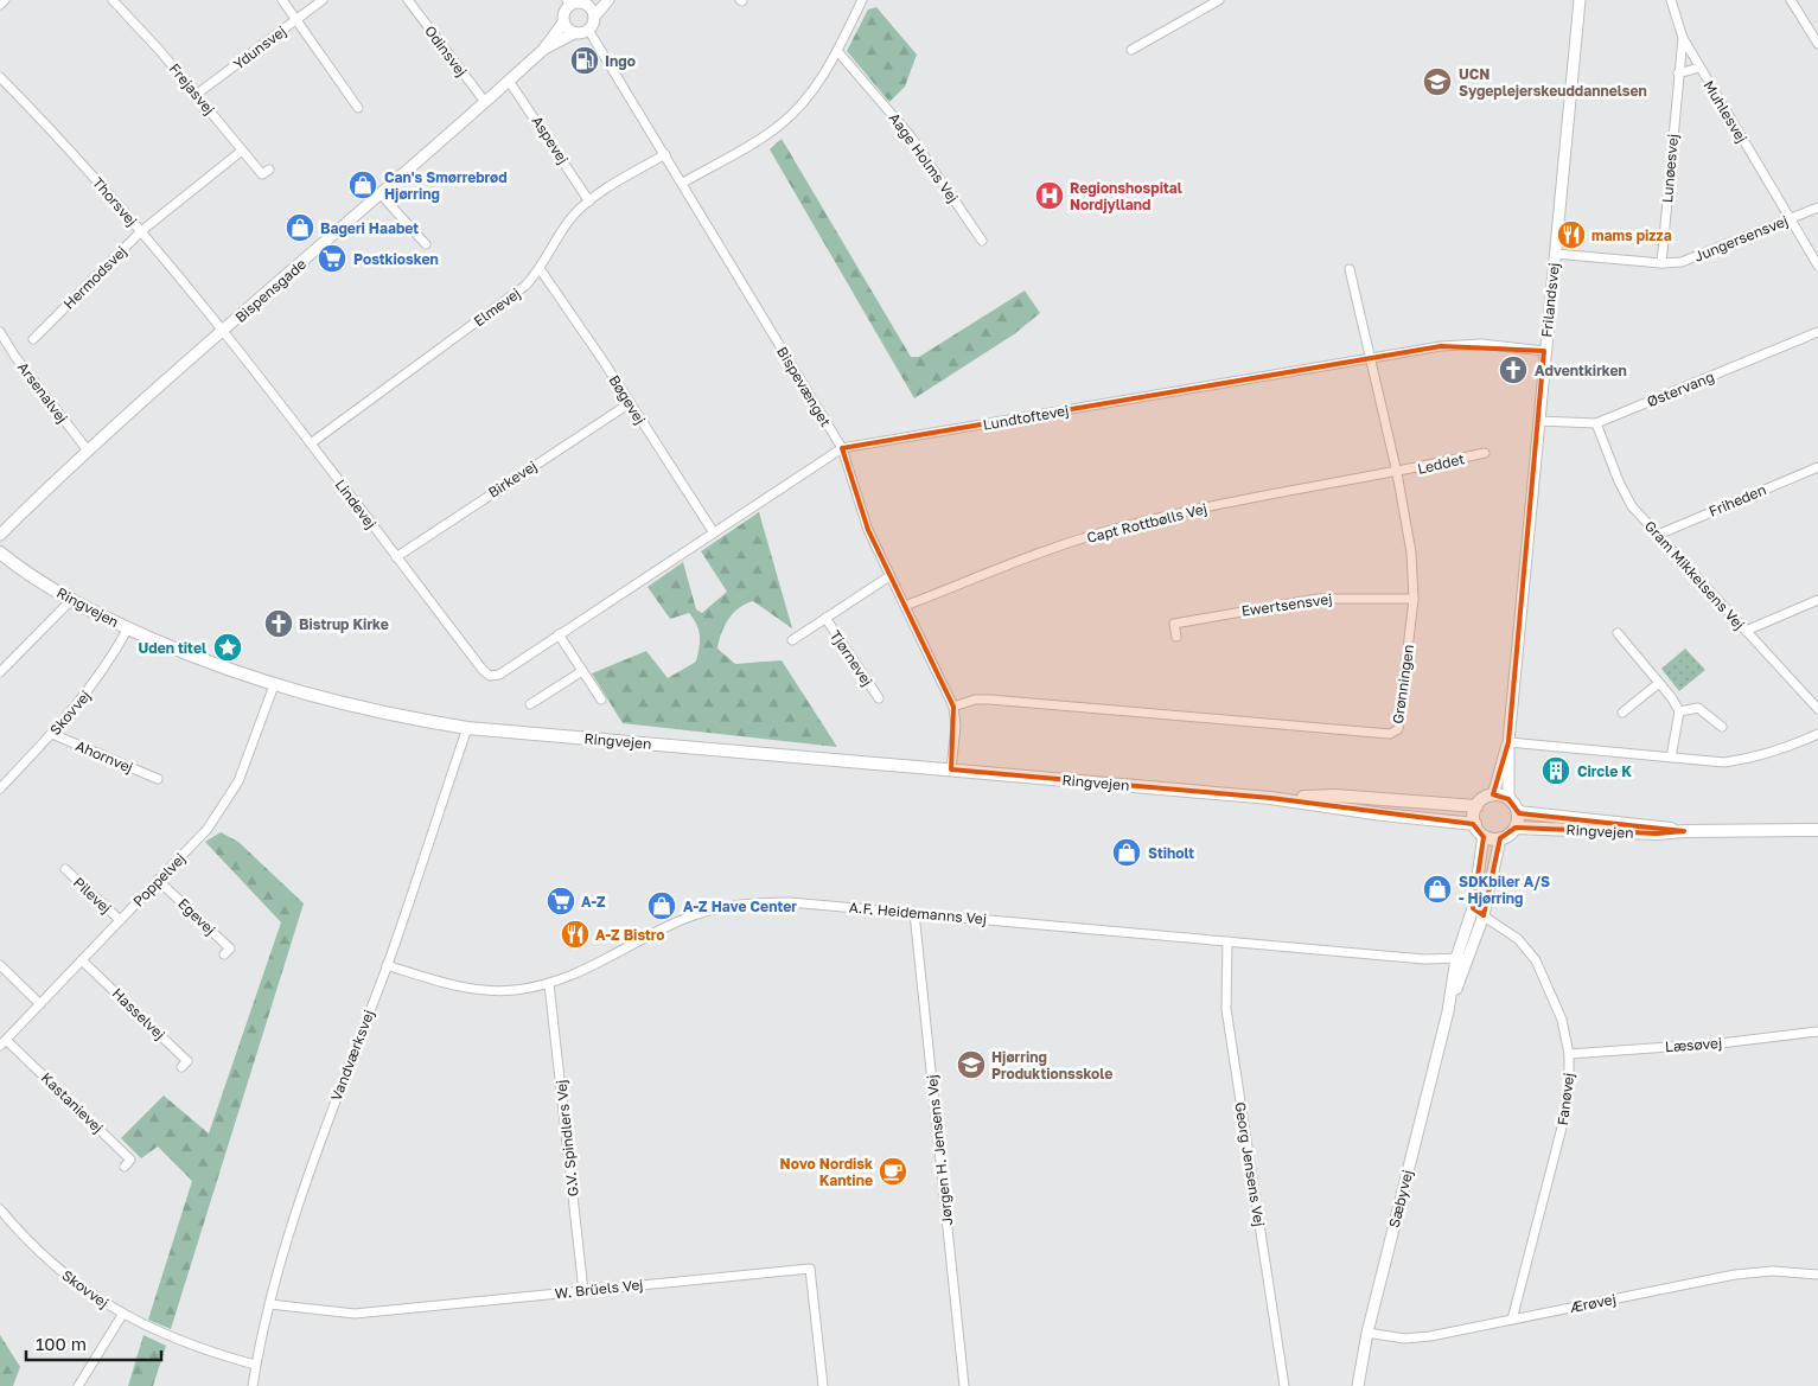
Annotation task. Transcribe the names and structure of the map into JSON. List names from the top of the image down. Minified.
{"streets":{"main road":["Ringvejen"],"street":["Ydunsvej","Odinsvej","Frejasvej","Muhlesvej","Aspevej","Aage Holms Vej","Lunøesvej","Thorsvej","Jungersensvej","Hermodsvej","Bispensgade","Frilandsvej","Elmevej","Bispevænget","Østervang","Arsenalvej","Bøgevej","Lundtoftevej","Leddet","Birkevej","Friheden","Lindevej","Capt Rottbølls Vej","Gram Mikkelsens Vej","Ewertsensvej","Tjørnevej","Grønningen","Skovvej","Ahornvej","Poppelvej","Pilevej","A.F. Heidemanns Vej","Egevej","Hasselvej","Læsøvej","Vandværksvej","Fanøvej","Kastanievej","G.V. Spindlers Vej","Jørgen H. Jensens Vej","Georg Jensens Vej","Sæbyvej","W. Brüels Vej","Ærøvej"]},"crossings":[["Ydunsvej","Frejasvej"],["Odinsvej","Bispensgade"],["Frejasvej","Hermodsvej"],["Muhlesvej","Lunøesvej"],["Muhlesvej","Jungersensvej"],["Aspevej","Bispensgade"],["Aspevej","Elmevej"],["Lunøesvej","Jungersensvej"],["Thorsvej","Hermodsvej"],["Thorsvej","Bispensgade"],["Thorsvej","Lindevej"],["Jungersensvej","Frilandsvej"],["Bispensgade","Bispevænget"],["Bispensgade","Arsenalvej"],["Bispensgade","Lindevej"],["Frilandsvej","Østervang"],["Frilandsvej","Lundtoftevej"],["Frilandsvej","Ringvejen"],["Frilandsvej","Sæbyvej"],["Elmevej","Bispevænget"],["Elmevej","Bøgevej"],["Elmevej","Lindevej"],["Bispevænget","Lundtoftevej"],["Bispevænget","Capt Rottbølls Vej"],["Bispevænget","Ringvejen"],["Bispevænget","Tjørnevej"],["Bispevænget","Grønningen"],["Østervang","Gram Mikkelsens Vej"],["Bøgevej","Lundtoftevej"],["Bøgevej","Birkevej"],["Lundtoftevej","Lindevej"],["Lundtoftevej","Grønningen"],["Leddet","Capt Rottbølls Vej"],["Leddet","Grønningen"],["Birkevej","Lindevej"],["Friheden","Gram Mikkelsens Vej"],["Capt Rottbølls Vej","Grønningen"],["Ewertsensvej","Grønningen"],["Ringvejen","Skovvej"],["Ringvejen","Poppelvej"],["Ringvejen","Vandværksvej"],["Ringvejen","Sæbyvej"],["Skovvej","Ahornvej"],["Skovvej","Vandværksvej"],["Poppelvej","Pilevej"],["Poppelvej","Egevej"],["Poppelvej","Hasselvej"],["Poppelvej","Kastanievej"],["A.F. Heidemanns Vej","Vandværksvej"],["A.F. Heidemanns Vej","G.V. Spindlers Vej"],["A.F. Heidemanns Vej","Jørgen H. Jensens Vej"],["A.F. Heidemanns Vej","Georg Jensens Vej"],["A.F. Heidemanns Vej","Sæbyvej"],["Læsøvej","Fanøvej"],["Vandværksvej","W. Brüels Vej"],["Fanøvej","Sæbyvej"],["Fanøvej","Ærøvej"],["G.V. Spindlers Vej","W. Brüels Vej"],["Sæbyvej","Ærøvej"]],"places":{"fuel station":["Ingo"],"school or university":["UCN Sygeplejerskeuddannelsen","Hjørring Produktionsskole"],"shop":["Can's Smørrebrød Hjørring","Bageri Haabet","Stiholt","SDKbiler A/S - Hjørring","A-Z Have Center"],"hospital":["Regionshospital Nordjylland"],"restaurant":["mams pizza","A-Z Bistro"],"supermarket":["Postkiosken","A-Z"],"church":["Adventkirken","Bistrup Kirke"],"place":["Uden titel"],"building":["Circle K"],"cafe":["Novo Nordisk Kantine"]},"scale_bar":"100 m"}
